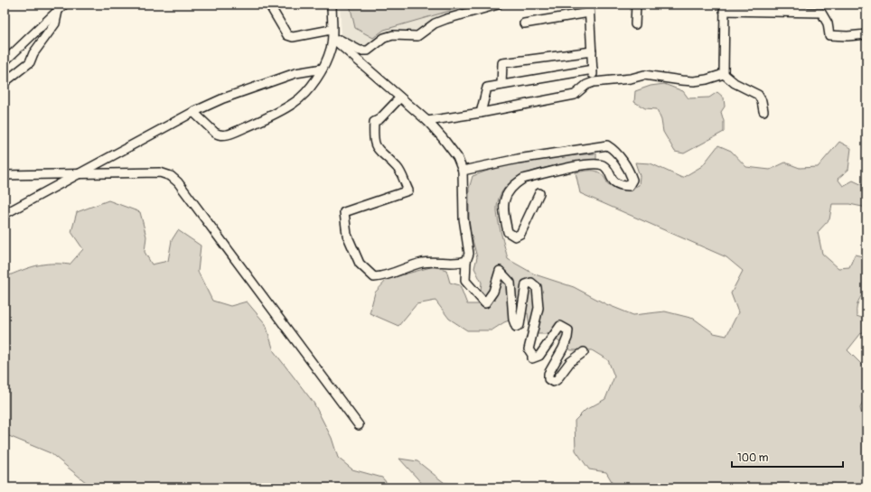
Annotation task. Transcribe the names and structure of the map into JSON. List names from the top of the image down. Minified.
{"scale_bar":"100 m"}
